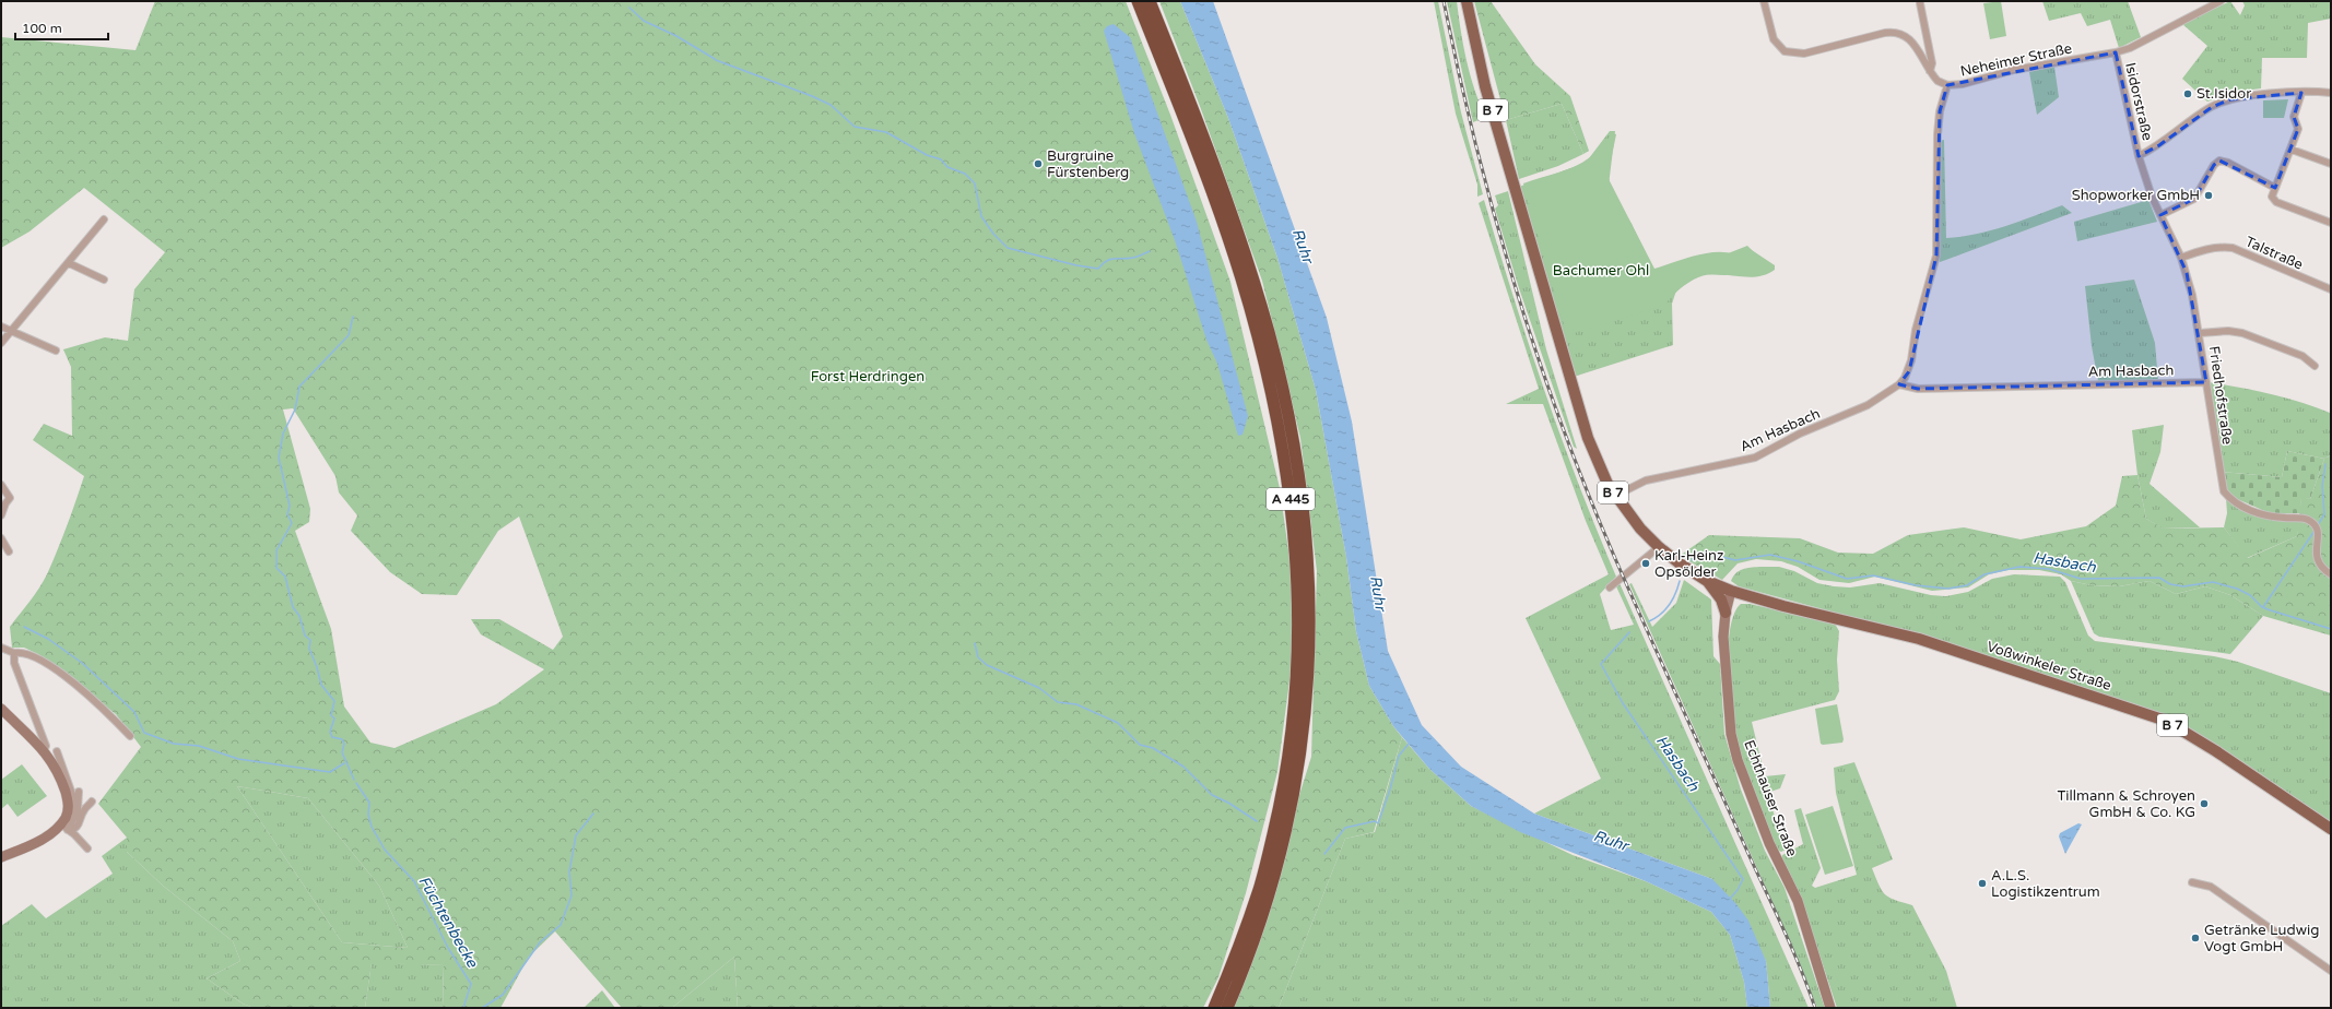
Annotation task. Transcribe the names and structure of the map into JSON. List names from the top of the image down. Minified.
{"streets":{"highway":["A 445"],"main road":["B 7","Voßwinkeler Straße","Echthauser Straße"],"street":["Neheimer Straße","Isidorstraße","Talstraße","Am Hasbach","Friedhofstraße"]},"crossings":[["Neheimer Straße","Isidorstraße"],["Neheimer Straße","Am Hasbach"],["Isidorstraße","Friedhofstraße"],["B 7","Am Hasbach"],["B 7","Voßwinkeler Straße"],["B 7","Echthauser Straße"],["Talstraße","Friedhofstraße"],["Am Hasbach","Friedhofstraße"],["Voßwinkeler Straße","Echthauser Straße"]],"water":["Ruhr","Hasbach","Füchtenbecke"],"parks":["Bachumer Ohl","Forst Herdringen"],"places":["St.Isidor","Burgruine Fürstenberg","Shopworker GmbH","Karl-Heinz Opsölder","Tillmann & Schroyen GmbH & Co. KG","A.L.S. Logistikzentrum","Getränke Ludwig Vogt GmbH"],"scale_bar":"100 m"}
